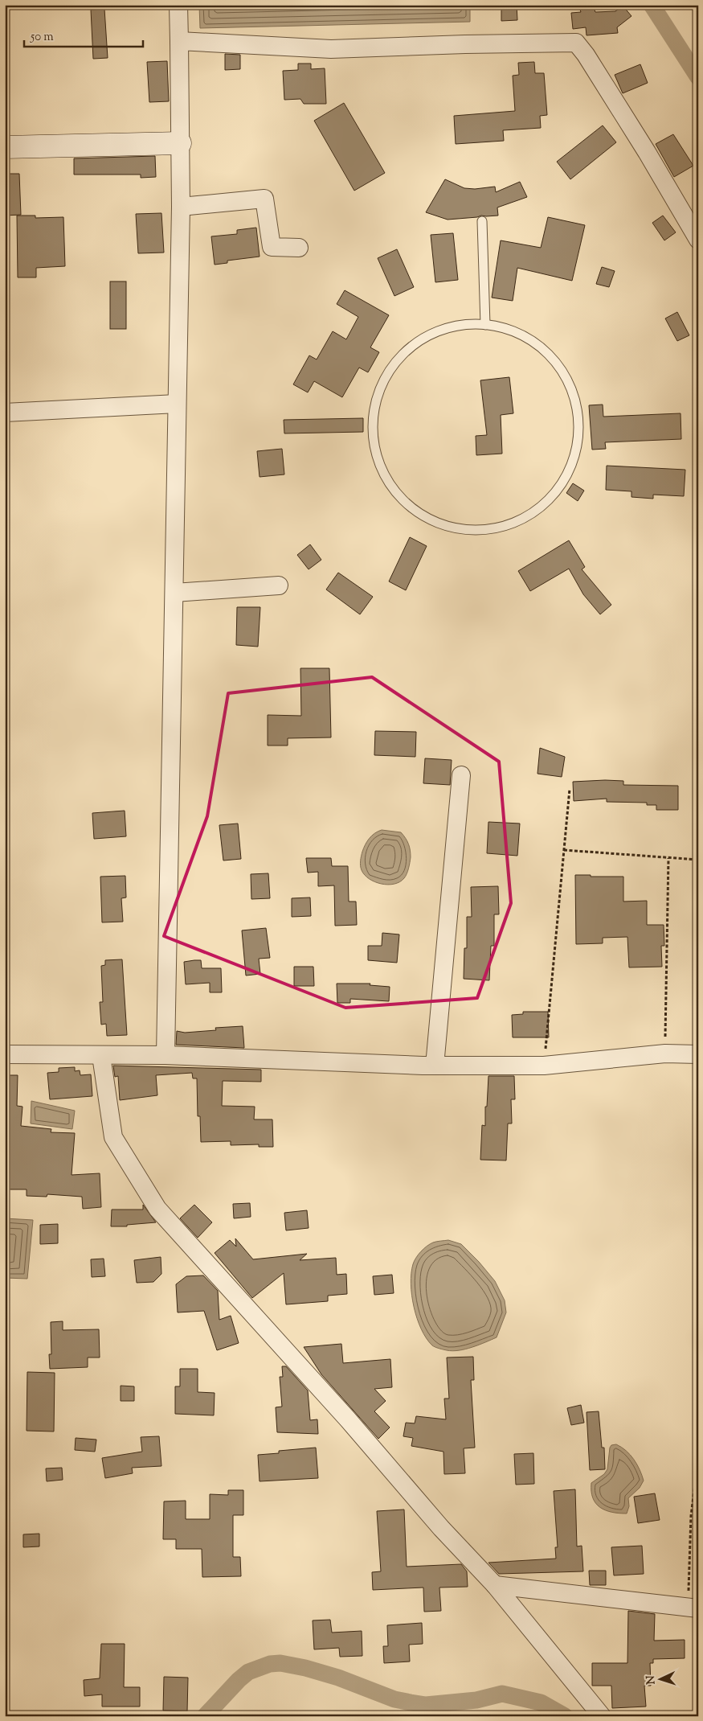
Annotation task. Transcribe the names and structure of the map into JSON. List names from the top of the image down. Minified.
{"scale_bar":"50 m","north":"left"}
